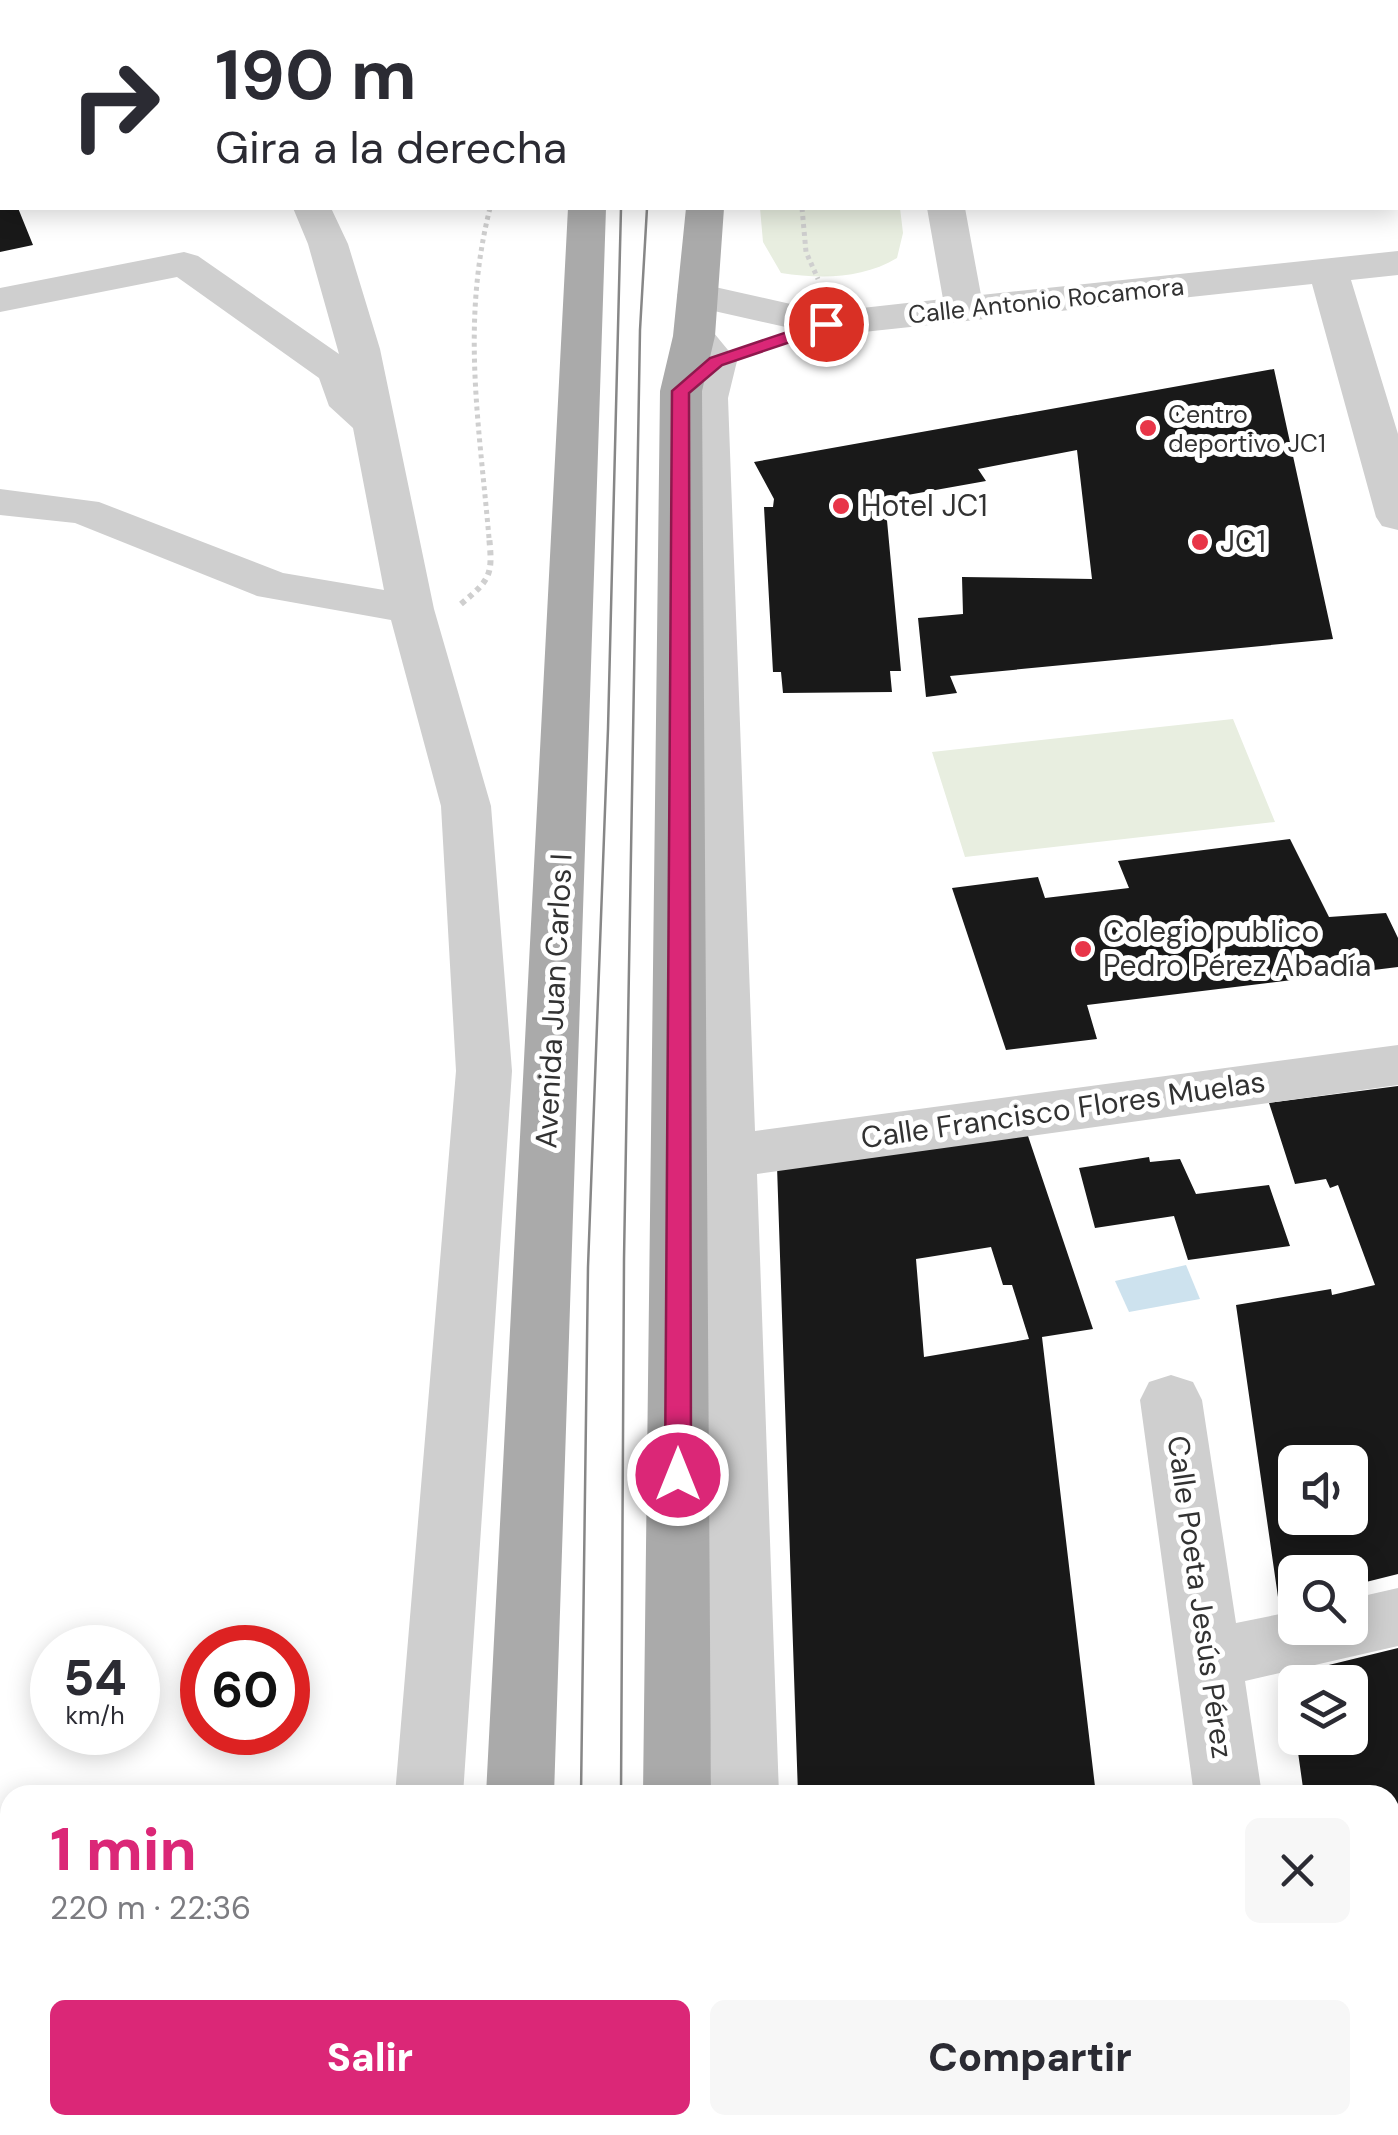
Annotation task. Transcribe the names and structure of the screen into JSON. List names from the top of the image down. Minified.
{"streets":{"main road":["Avenida Juan Carlos I"],"street":["Calle Antonio Rocamora","Calle Francisco Flores Muelas","Calle Poeta Jesús Pérez"]},"places":["Centro deportivo JC1","Hotel JC1","JC1","Colegio publico Pedro Pérez Abadía"],"page":{"turn":["190 m","Gira a la derecha"],"speed":"54 km/h","limit":"60","heading":["1 min","220 m · 22:36"],"buttons":["Salir","Compartir"]}}
